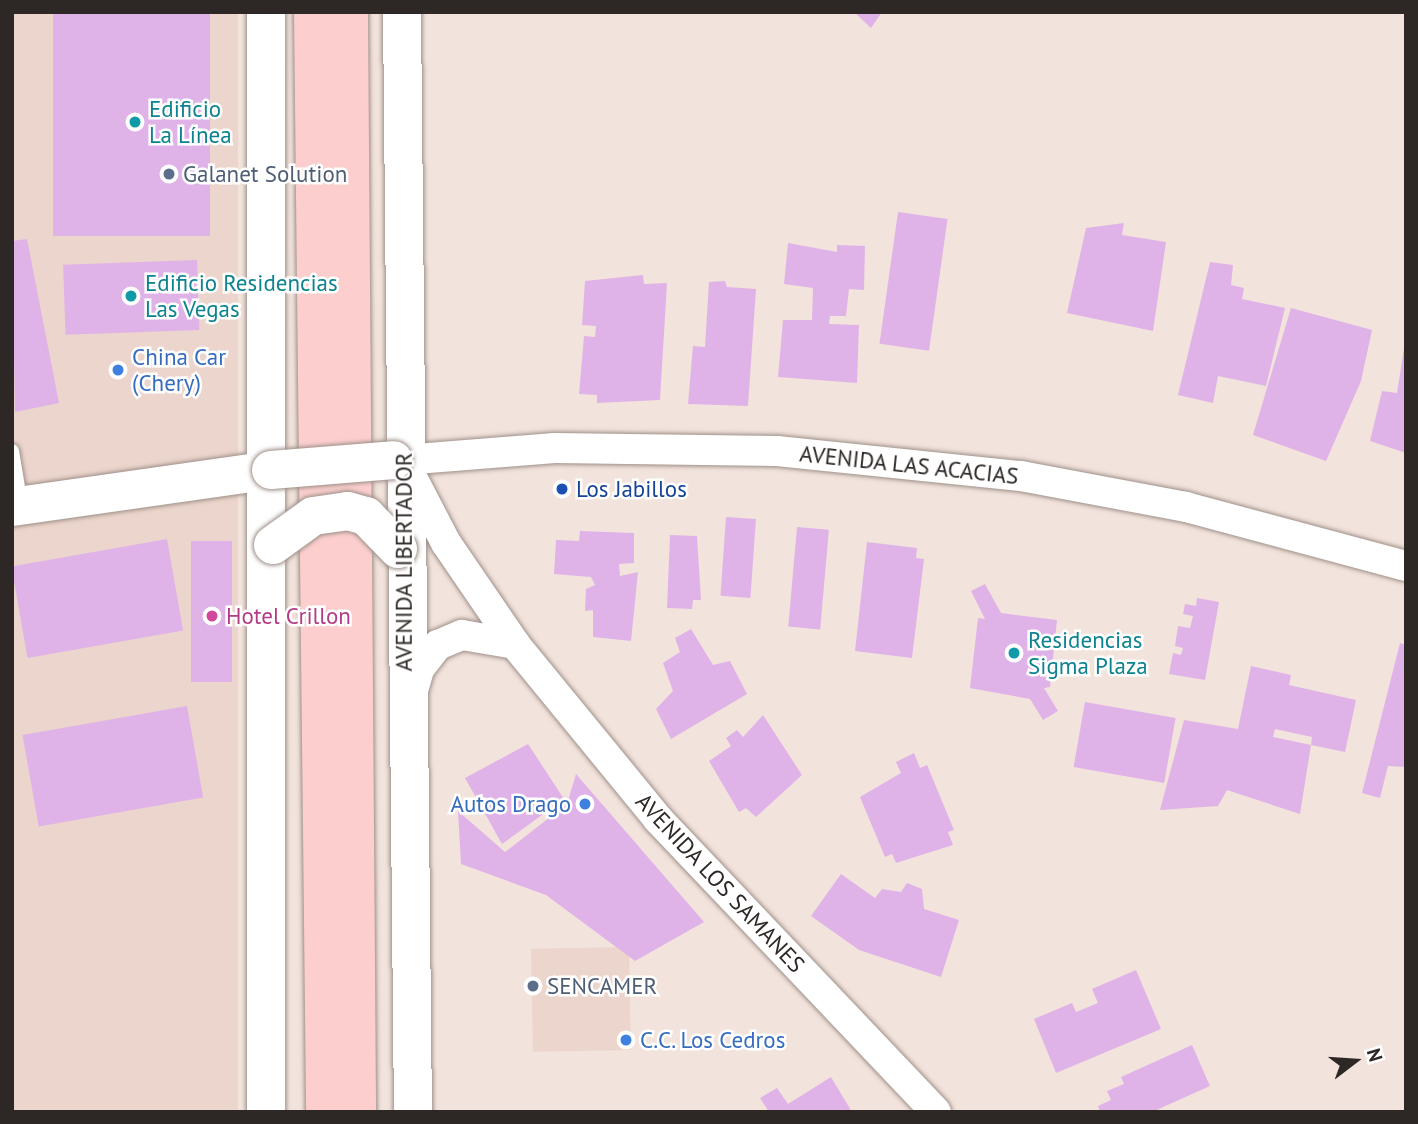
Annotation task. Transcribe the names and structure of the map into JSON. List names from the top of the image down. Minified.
{"streets":{"main road":["AVENIDA LIBERTADOR"],"street":["AVENIDA LAS ACACIAS","AVENIDA LOS SAMANES"]},"crossings":[["AVENIDA LAS ACACIAS","AVENIDA LIBERTADOR"],["AVENIDA LAS ACACIAS","AVENIDA LOS SAMANES"],["AVENIDA LIBERTADOR","AVENIDA LOS SAMANES"]],"places":["Edificio La Línea","Galanet Solution","Edificio Residencias Las Vegas","China Car (Chery)","Los Jabillos","Hotel Crillon","Residencias Sigma Plaza","Autos Drago","SENCAMER","C.C. Los Cedros"],"north":"right"}
